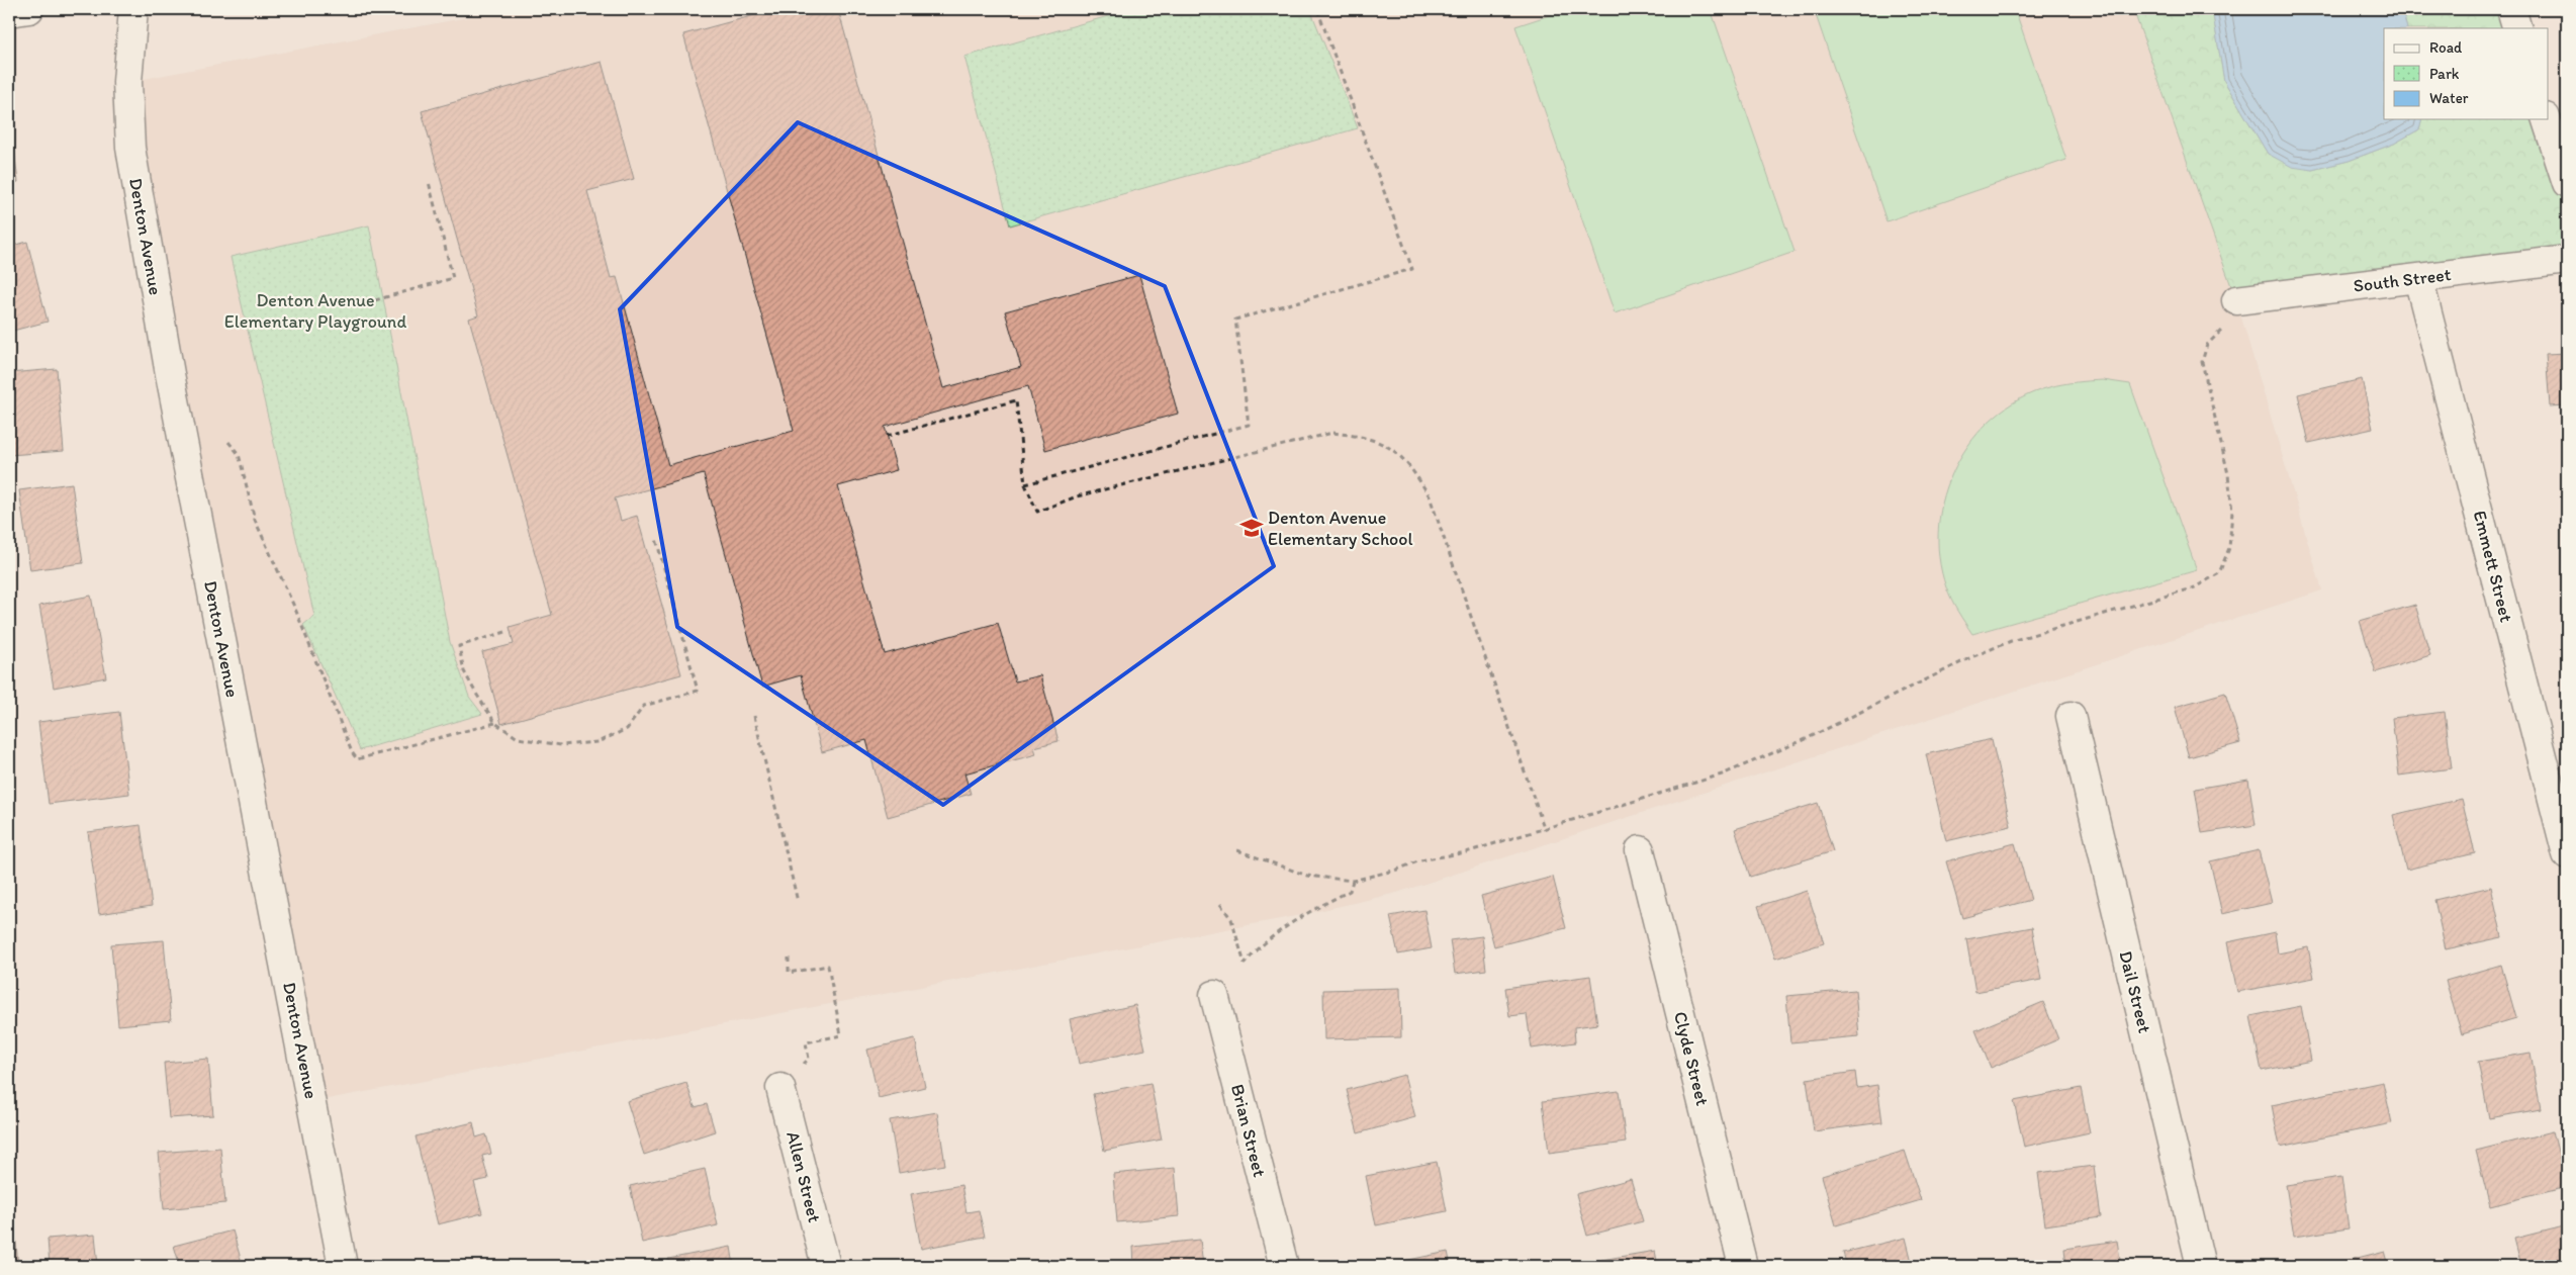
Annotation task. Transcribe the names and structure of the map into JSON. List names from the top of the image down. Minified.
{"streets":{"street":["Denton Avenue","South Street","Emmett Street","Dail Street","Clyde Street","Brian Street","Allen Street"]},"crossings":[["South Street","Emmett Street"]],"parks":["Denton Avenue Elementary Playground"],"places":{"school or university":["Denton Avenue Elementary School"]},"legend":["Road","Park","Water"]}
